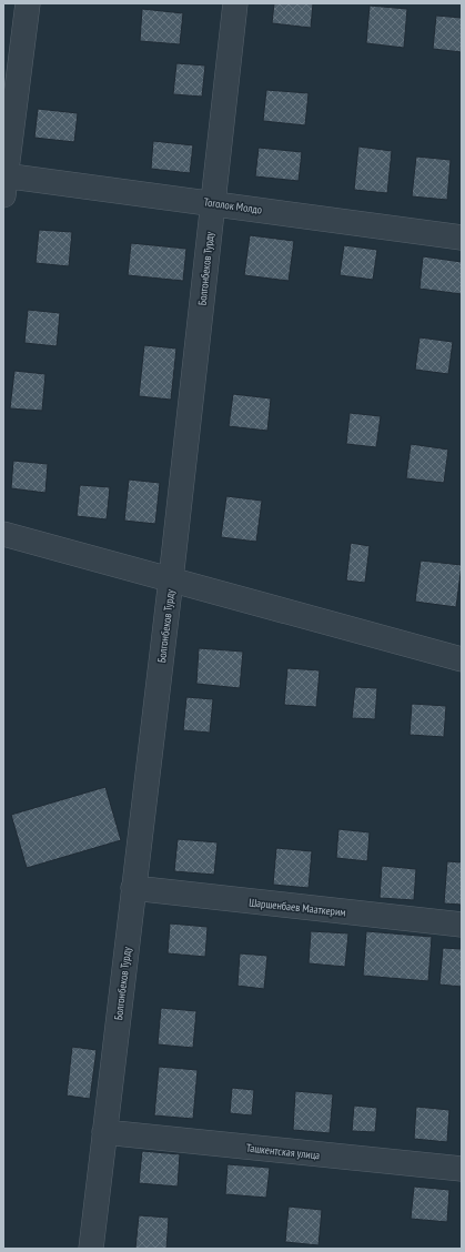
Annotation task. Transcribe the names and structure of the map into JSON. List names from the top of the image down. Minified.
{"streets":{"street":["Тоголок Молдо","Болгонбеков Турду","Шаршенбаев Мааткерим","Ташкентская улица"]},"crossings":[["Тоголок Молдо","Болгонбеков Турду"],["Болгонбеков Турду","Шаршенбаев Мааткерим"],["Болгонбеков Турду","Ташкентская улица"]]}
